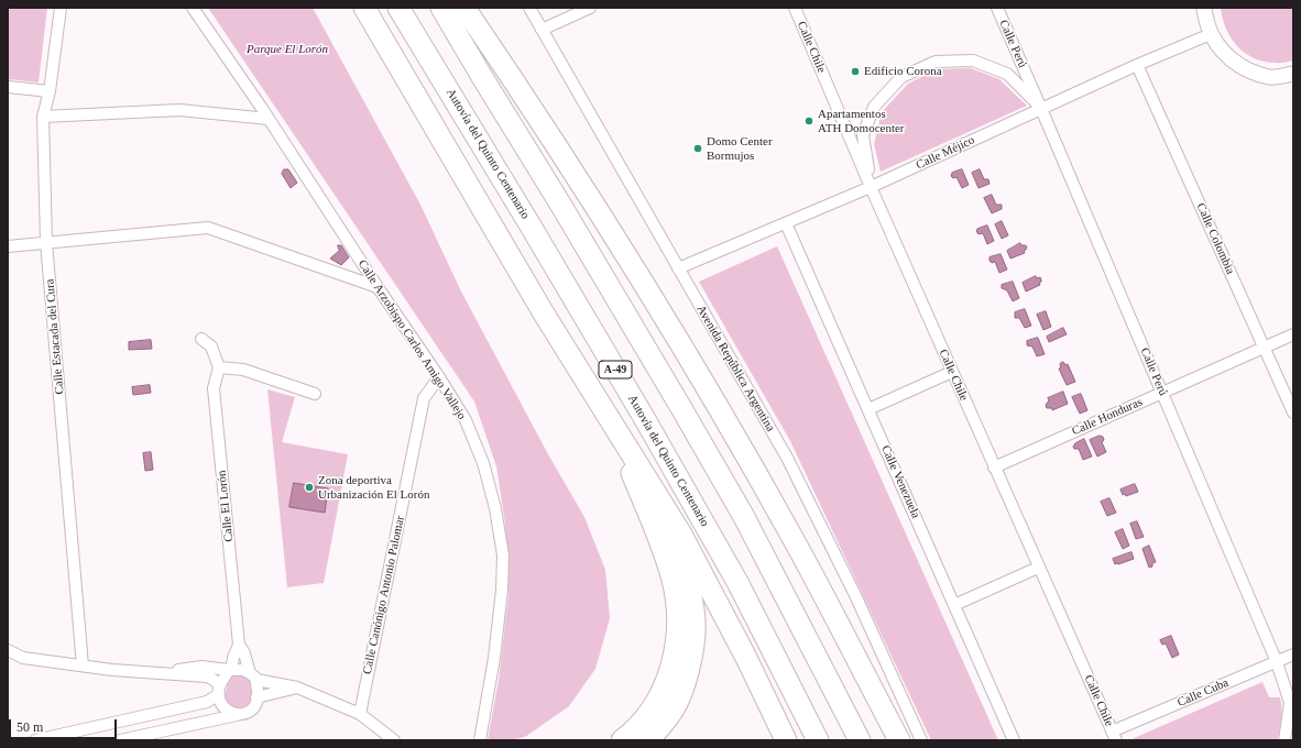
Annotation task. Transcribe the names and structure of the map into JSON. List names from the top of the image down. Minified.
{"streets":{"highway":["Autovía del Quinto Centenario","A-49"],"street":["Calle Perú","Calle Chile","Calle Méjico","Calle Colombia","Calle Estacada del Cura","Calle Arzobispo Carlos Amigo Vallejo","Avenida República Argentina","Calle Honduras","Calle Venezuela","Calle El Lorón","Calle Canónigo Antonio Palomar","Calle Cuba"]},"crossings":[["Calle Perú","Calle Méjico"],["Calle Perú","Calle Honduras"],["Calle Perú","Calle Cuba"],["Calle Chile","Calle Méjico"],["Calle Chile","Calle Honduras"],["Calle Chile","Calle Cuba"],["Calle Méjico","Calle Colombia"],["Calle Méjico","Avenida República Argentina"],["Calle Méjico","Calle Venezuela"],["Calle Colombia","Calle Honduras"],["Calle Arzobispo Carlos Amigo Vallejo","Calle Canónigo Antonio Palomar"]],"parks":["Parque El Lorón"],"places":["Edificio Corona","Apartamentos ATH Domocenter","Domo Center Bormujos","Zona deportiva Urbanización El Lorón"],"scale_bar":"50 m"}
